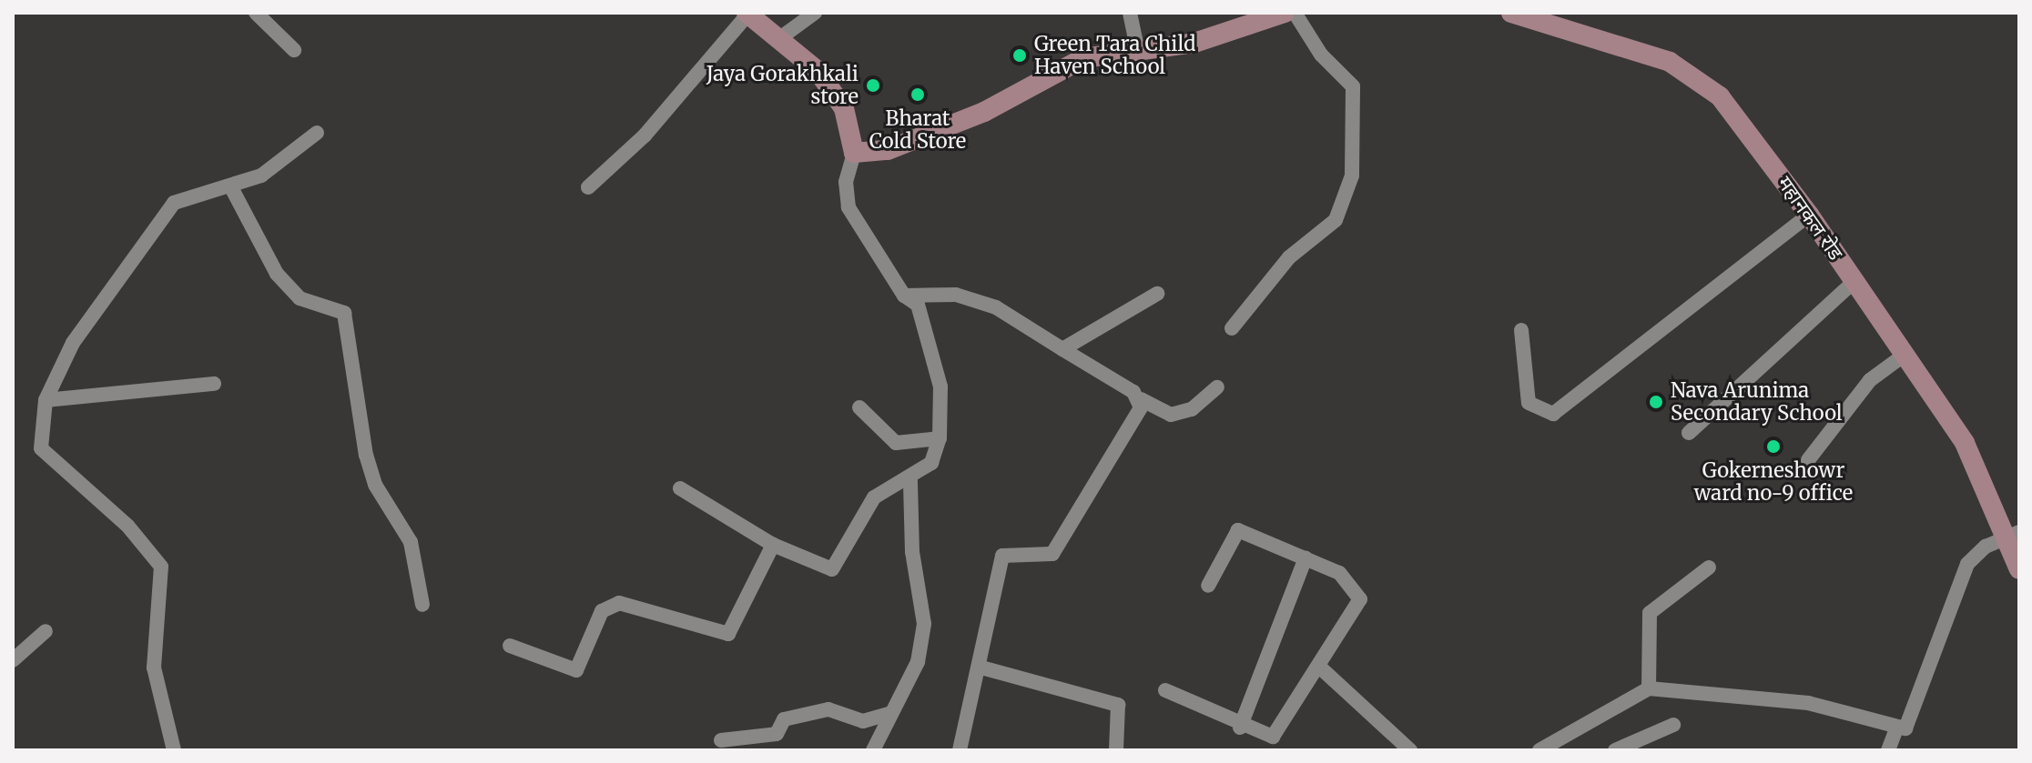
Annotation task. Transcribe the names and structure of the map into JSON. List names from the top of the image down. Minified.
{"streets":{"main road":["महानकल रोड"]},"places":["Green Tara Child Haven School","Jaya Gorakhkali store","Bharat Cold Store","Nava Arunima Secondary School","Gokerneshowr ward no-9 office"]}
